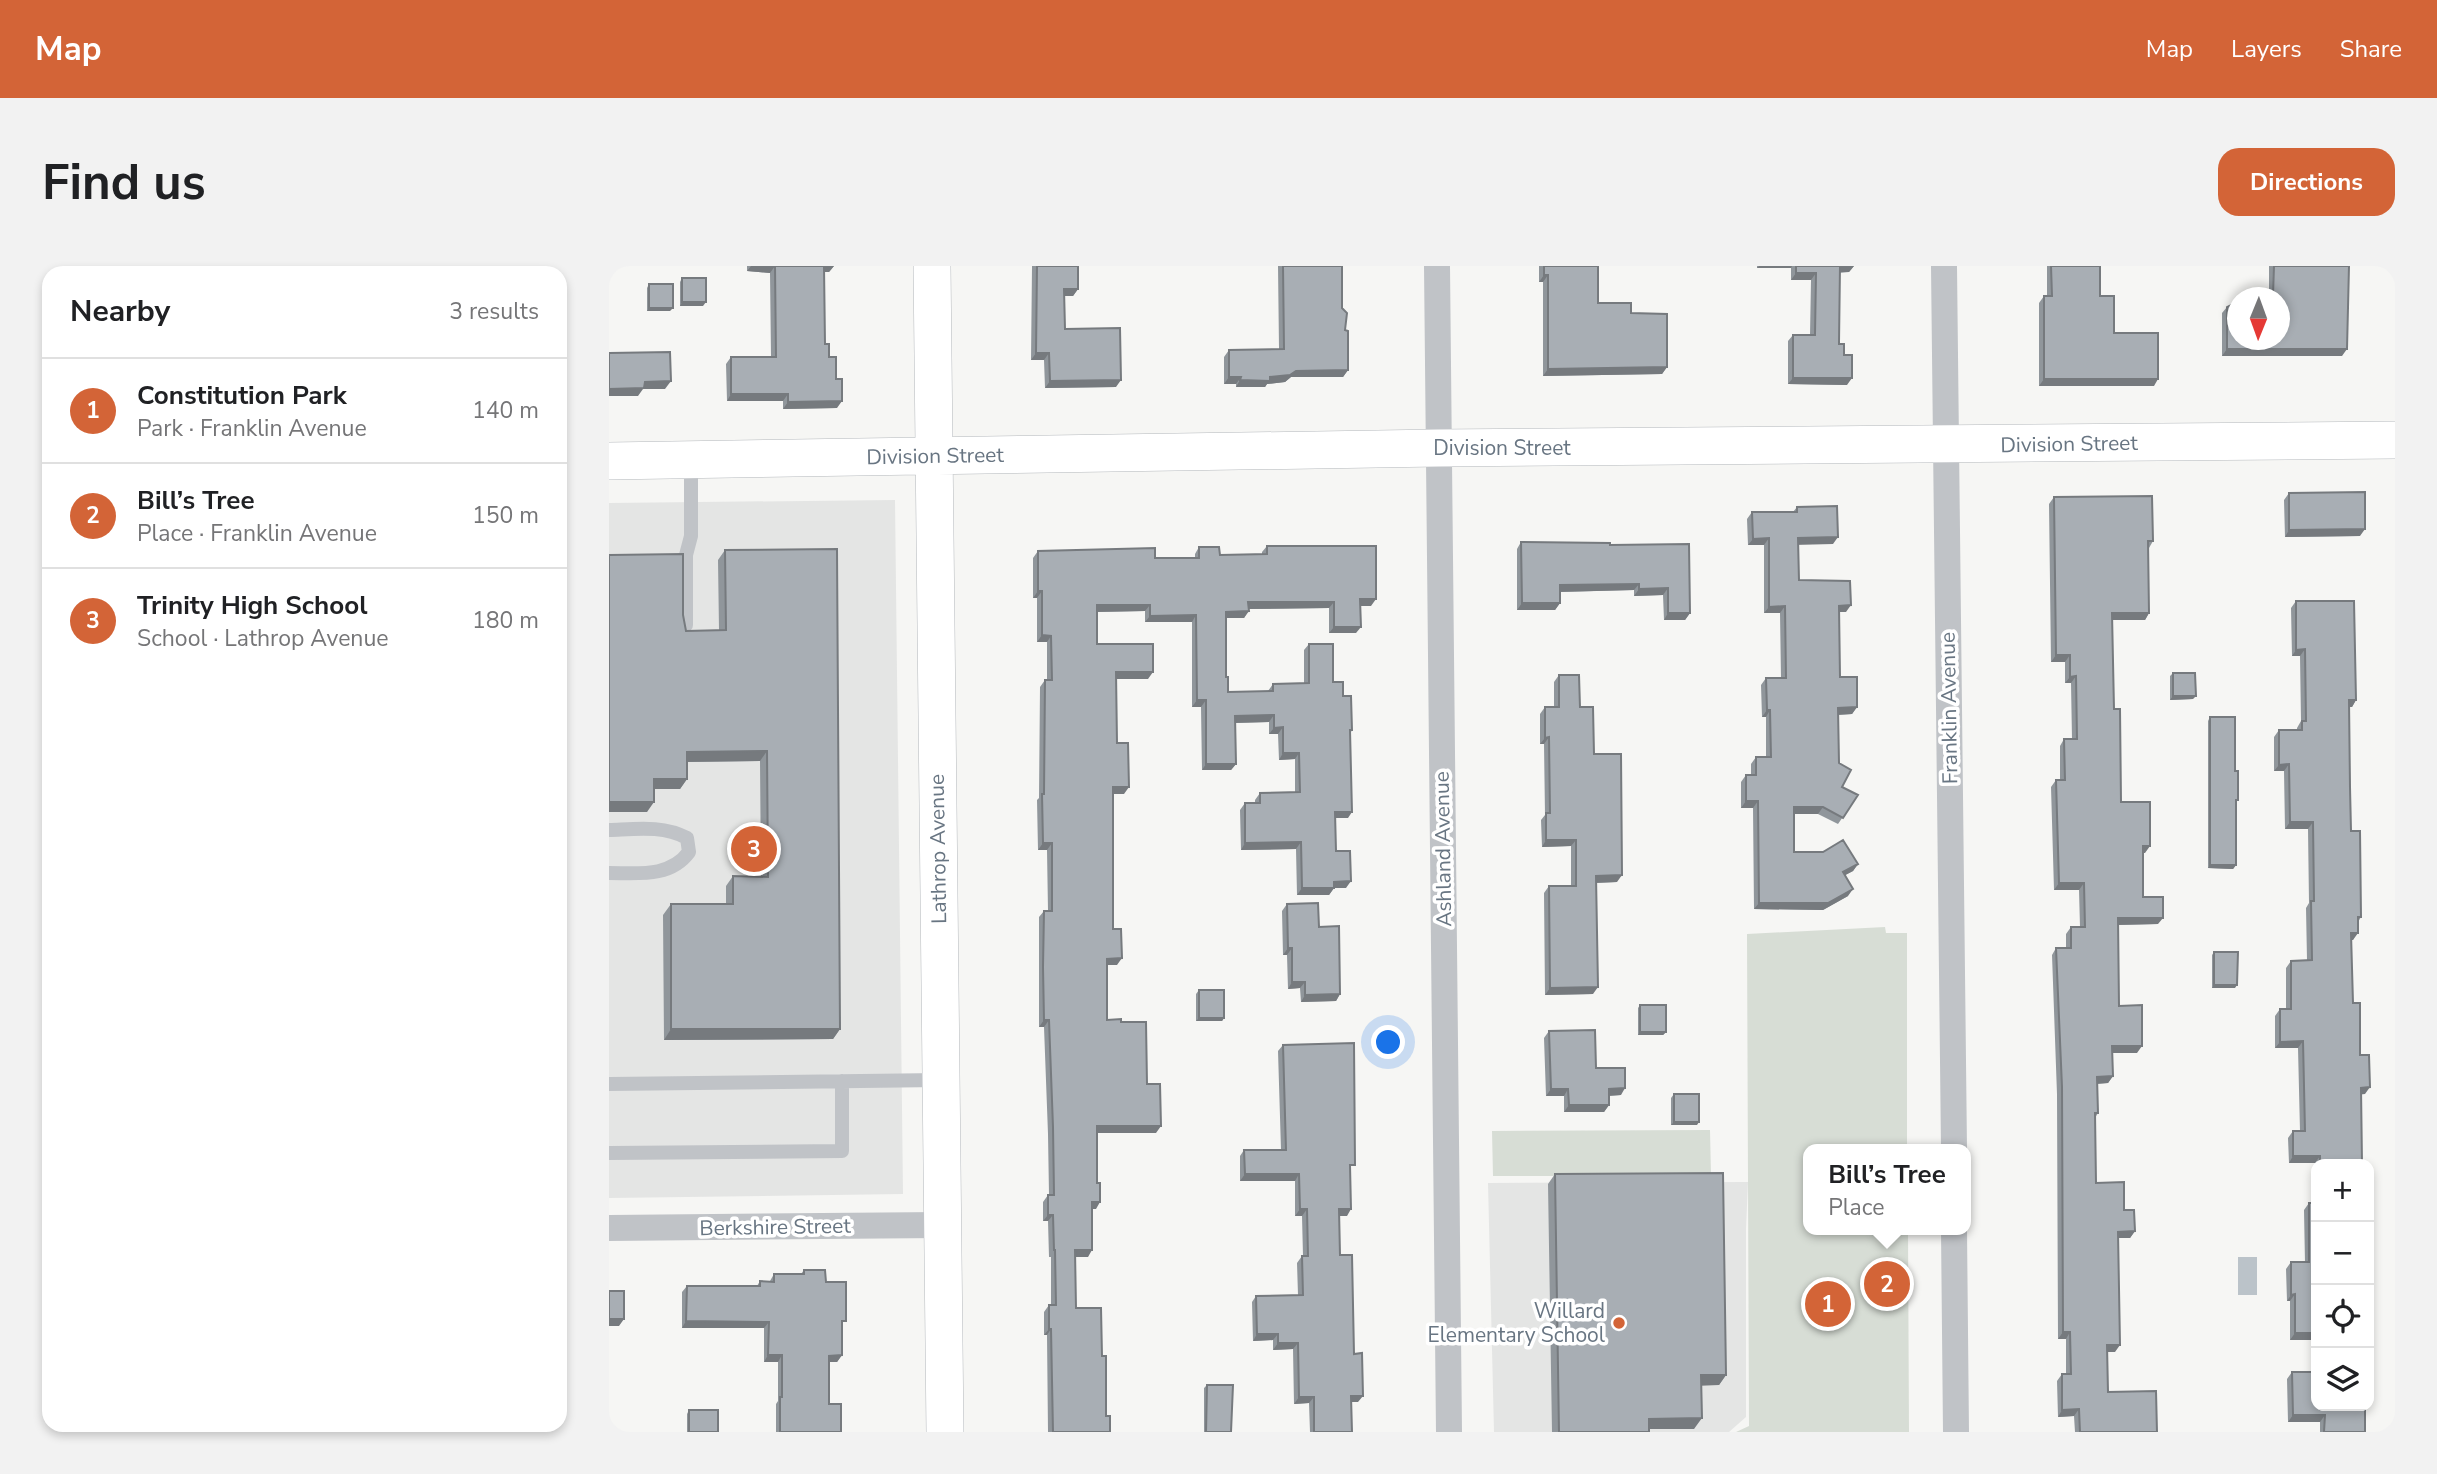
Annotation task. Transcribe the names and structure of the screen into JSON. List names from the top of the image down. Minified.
{"streets":{"street":["Division Street","Franklin Avenue","Lathrop Avenue","Ashland Avenue","Berkshire Street"]},"crossings":[["Division Street","Franklin Avenue"],["Division Street","Lathrop Avenue"],["Division Street","Ashland Avenue"],["Lathrop Avenue","Berkshire Street"]],"places":["Willard Elementary School"],"north":"bottom","page":{"header":"Map","nav":["Map","Layers","Share"],"buttons":"Directions","title":"Find us","heading":["Nearby","3 results"],"list":[{"mark":"1","name":"Constitution Park","note":"Park · Franklin Avenue","value":"140 m"},{"mark":"2","name":"Bill’s Tree","note":"Place · Franklin Avenue","value":"150 m"},{"mark":"3","name":"Trinity High School","note":"School · Lathrop Avenue","value":"180 m"}],"pins":["3","2","1"],"popup":["Bill’s Tree","Place"],"map_buttons":["+","−"]}}
